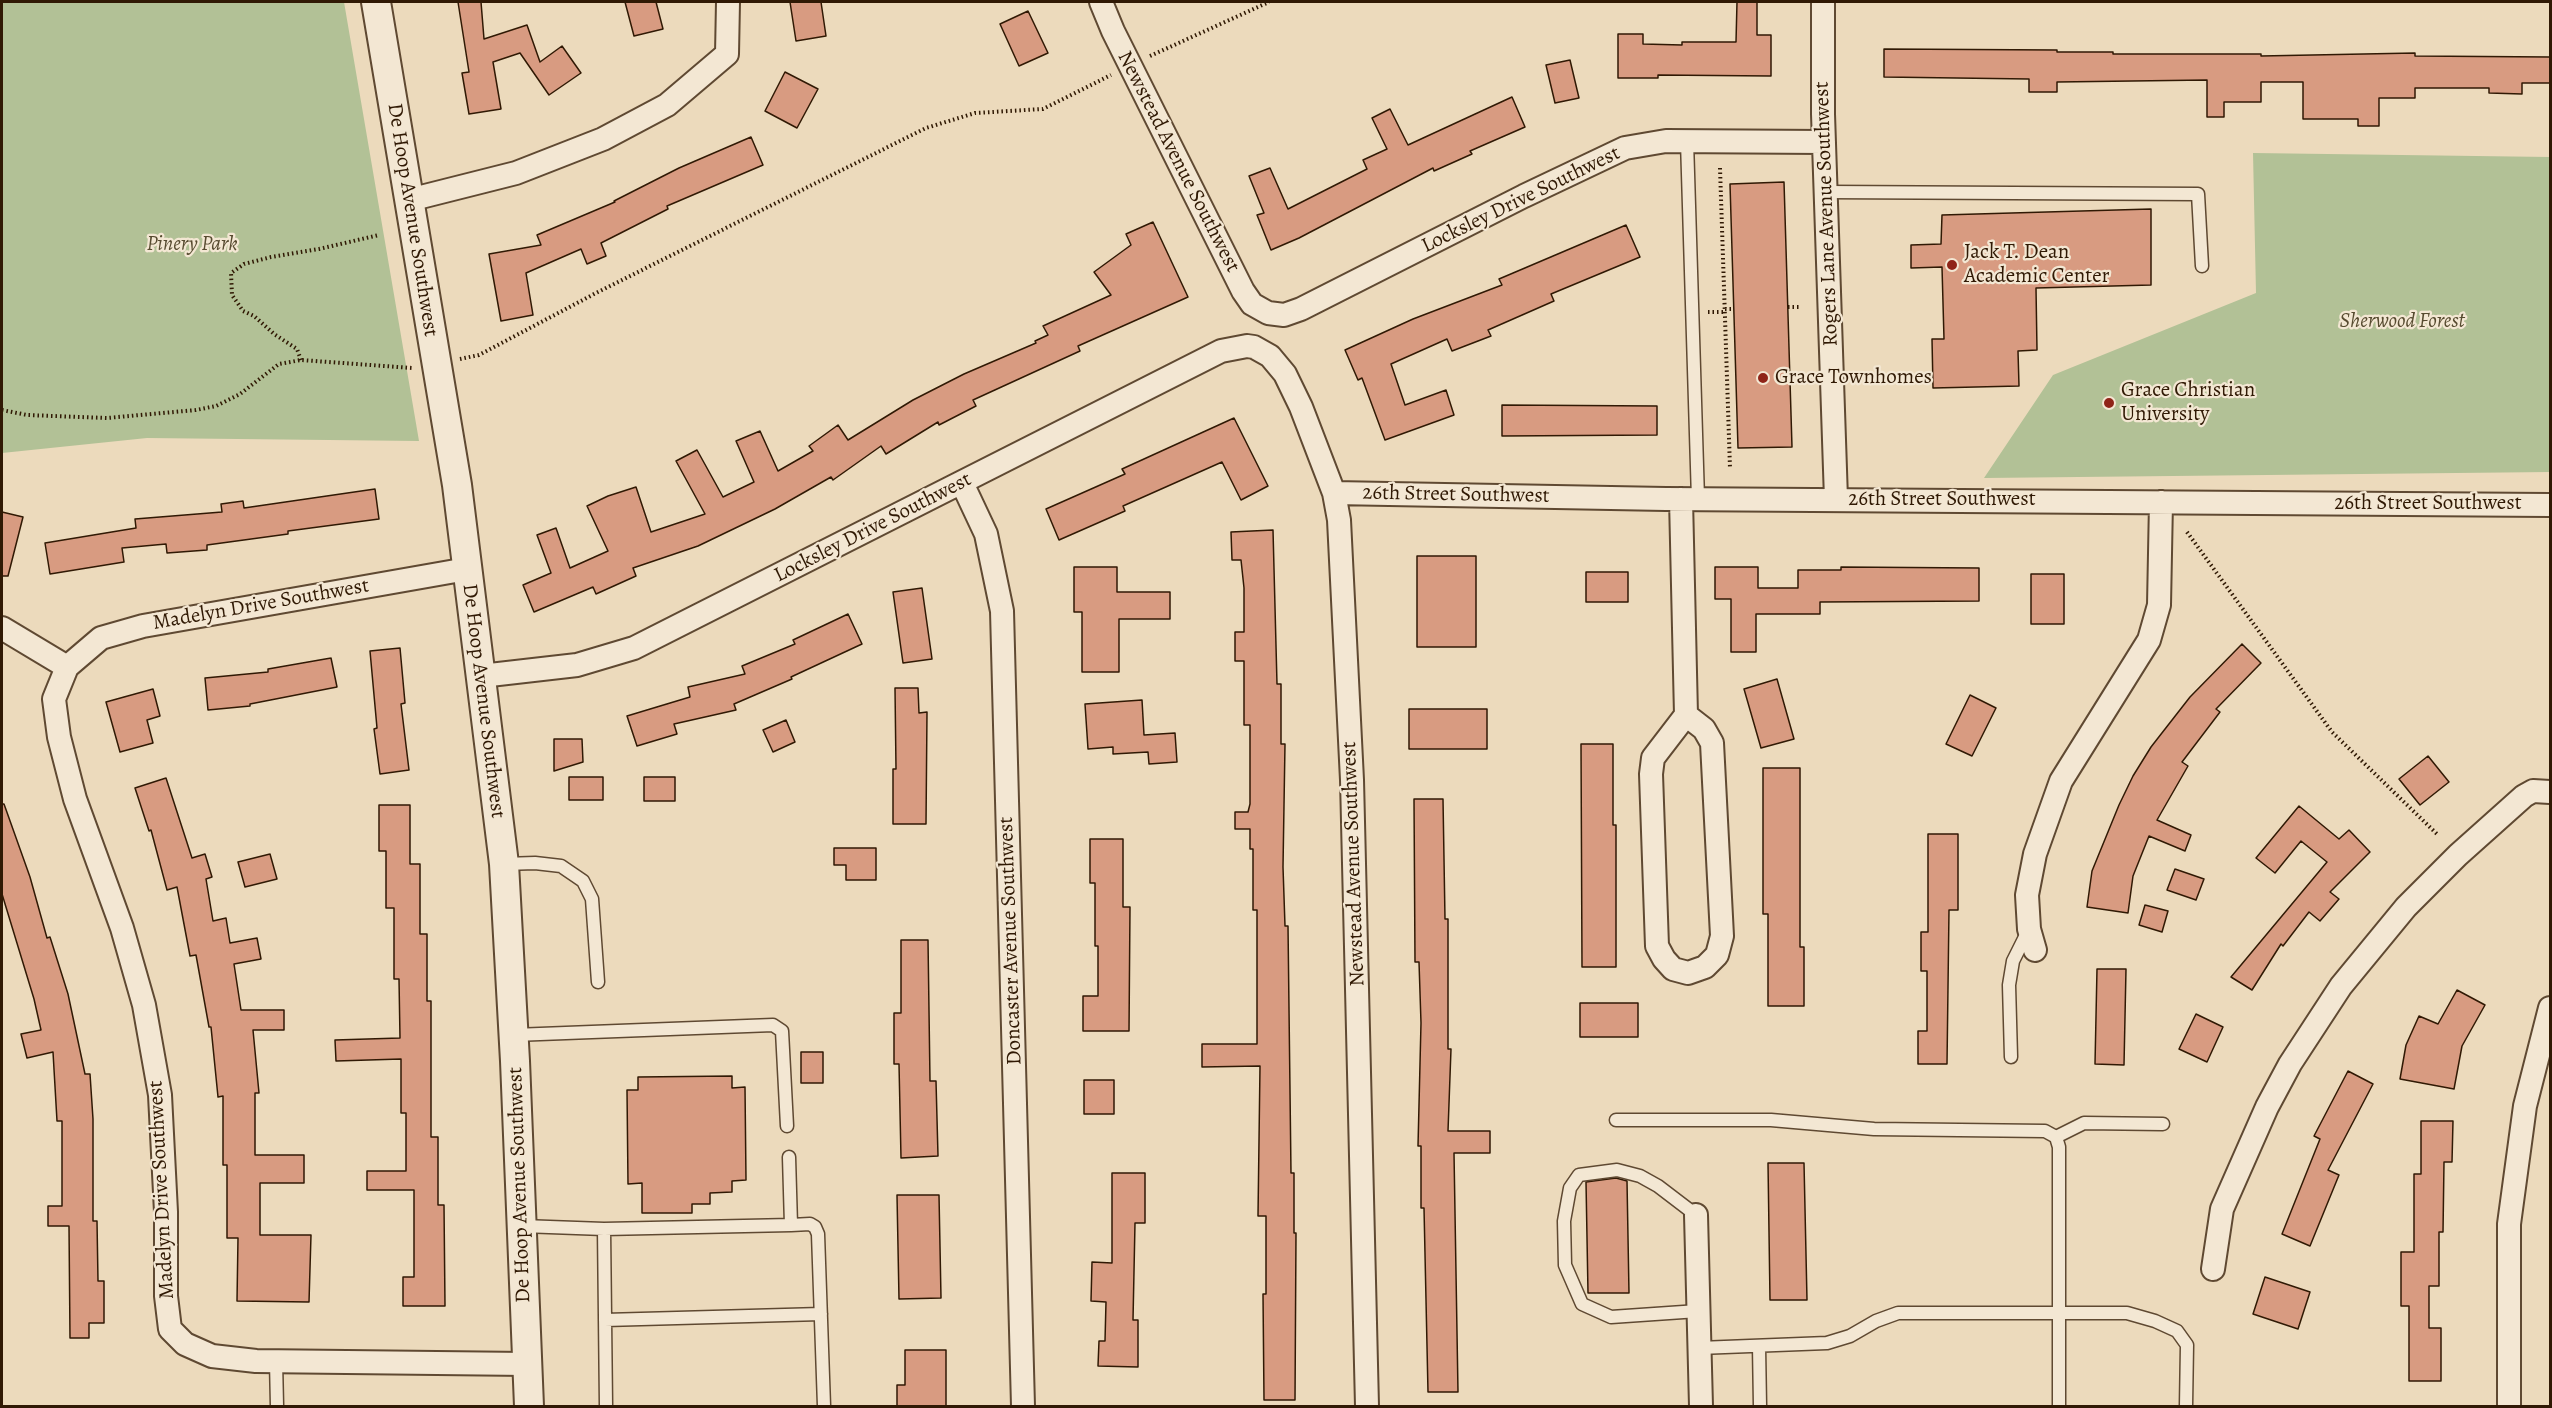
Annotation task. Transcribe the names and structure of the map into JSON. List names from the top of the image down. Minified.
{"streets":{"street":["Newstead Avenue Southwest","Locksley Drive Southwest","Rogers Lane Avenue Southwest","De Hoop Avenue Southwest","26th Street Southwest","Madelyn Drive Southwest","Doncaster Avenue Southwest"]},"crossings":[["Newstead Avenue Southwest","Locksley Drive Southwest"],["Newstead Avenue Southwest","26th Street Southwest"],["Locksley Drive Southwest","Rogers Lane Avenue Southwest"],["Locksley Drive Southwest","De Hoop Avenue Southwest"],["Locksley Drive Southwest","Doncaster Avenue Southwest"],["Rogers Lane Avenue Southwest","26th Street Southwest"],["De Hoop Avenue Southwest","Madelyn Drive Southwest"]],"parks":["Pinery Park","Sherwood Forest"],"places":["Jack T. Dean Academic Center","Grace Townhomes","Grace Christian University"]}
